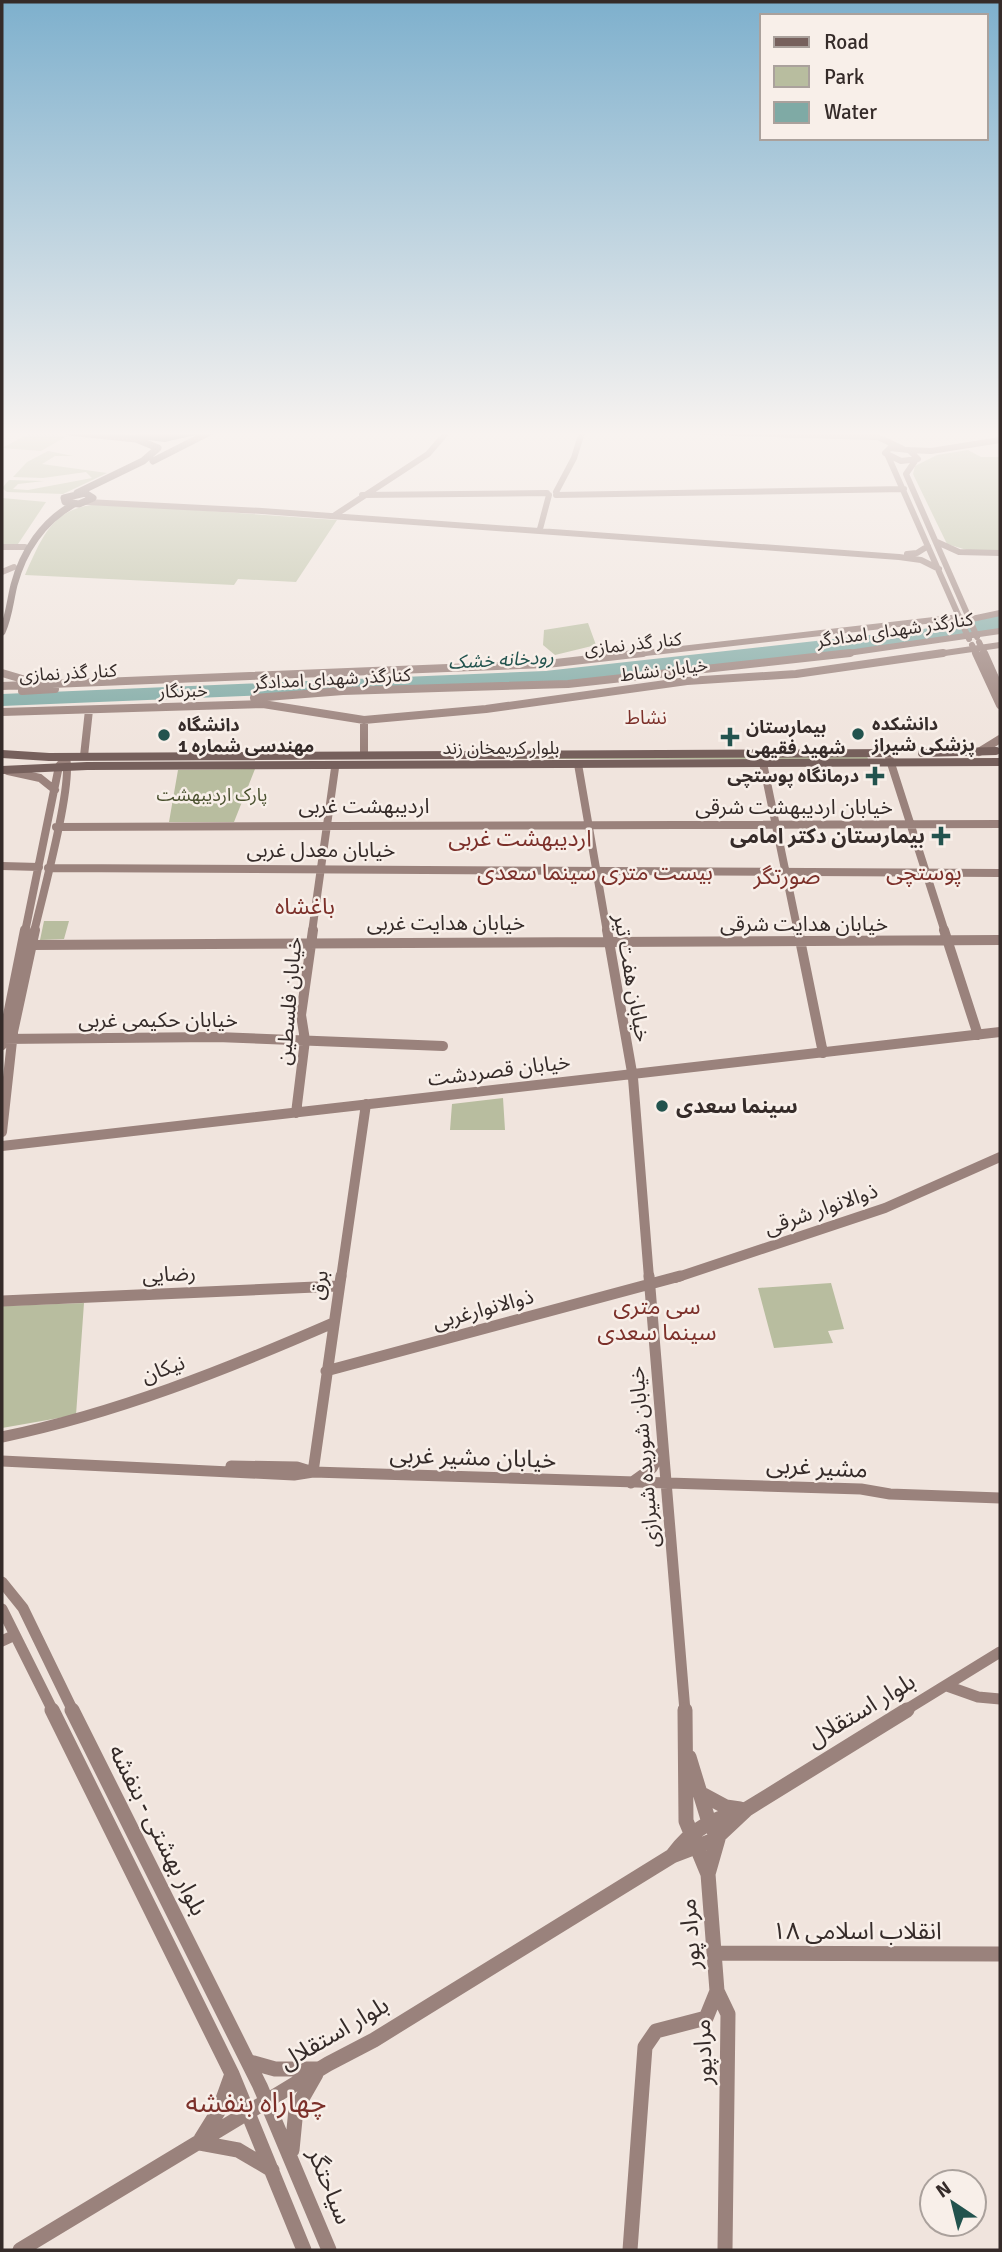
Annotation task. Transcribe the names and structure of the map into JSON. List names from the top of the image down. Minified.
{"streets":{"main road":["کنارگذر شهدای امدادگر","کنار گذر نمازی","خیابان نشاط","خبرنگار","بلوار کریمخان زند","اردیبهشت غربی","خیابان اردیبهشت شرقی","خیابان معدل غربی","خیابان هدایت غربی","خیابان هدایت شرقی","خیابان هفت تیر","خیابان فلسطین","خیابان حکیمی غربی","خیابان قصردشت","ذوالانوار شرقی","رضایی","برق","ذوالانوارغربی","نیکان","خیابان مشیر غربی","خیابان شوریده شیرازی","مشیر غربی","بلوار استقلال","بلوار بهشتی - بنفشه","۱۸ انقلاب اسلامی","مراد پور","مرادپور","سیاحتگر"]},"crossings":[["کنارگذر شهدای امدادگر","خبرنگار"],["خیابان نشاط","خبرنگار"],["بلوار کریمخان زند","خیابان هفت تیر"],["اردیبهشت غربی","خیابان اردیبهشت شرقی"],["اردیبهشت غربی","خیابان هفت تیر"],["اردیبهشت غربی","خیابان فلسطین"],["خیابان اردیبهشت شرقی","خیابان هفت تیر"],["خیابان معدل غربی","خیابان هفت تیر"],["خیابان معدل غربی","خیابان فلسطین"],["خیابان هدایت غربی","خیابان هدایت شرقی"],["خیابان هدایت غربی","خیابان هفت تیر"],["خیابان هدایت غربی","خیابان فلسطین"],["خیابان هدایت شرقی","خیابان هفت تیر"],["خیابان هفت تیر","خیابان قصردشت"],["خیابان هفت تیر","خیابان شوریده شیرازی"],["خیابان فلسطین","خیابان حکیمی غربی"],["خیابان فلسطین","خیابان قصردشت"],["خیابان قصردشت","برق"],["خیابان قصردشت","خیابان شوریده شیرازی"],["ذوالانوار شرقی","ذوالانوارغربی"],["ذوالانوار شرقی","خیابان شوریده شیرازی"],["رضایی","برق"],["برق","ذوالانوارغربی"],["برق","نیکان"],["برق","خیابان مشیر غربی"],["ذوالانوارغربی","خیابان شوریده شیرازی"],["خیابان مشیر غربی","مشیر غربی"],["خیابان شوریده شیرازی","مشیر غربی"],["خیابان شوریده شیرازی","بلوار استقلال"],["خیابان شوریده شیرازی","مراد پور"],["بلوار استقلال","بلوار بهشتی - بنفشه"],["بلوار استقلال","مراد پور"],["بلوار استقلال","سیاحتگر"],["بلوار بهشتی - بنفشه","سیاحتگر"],["۱۸ انقلاب اسلامی","مراد پور"],["مراد پور","مرادپور"]],"districts":["نشاط","اردیبهشت غربی","بیست متری سینما سعدی","پوستچی","صورتگر","باغشاه","سی متری سینما سعدی","چهاراه بنفشه"],"water":["رودخانه خشک"],"parks":["پارک اردیبهشت"],"places":{"other":["دانشکده پزشکی شیراز","دانشگاه مهندسی شماره 1","سینما سعدی"],"health":["بیمارستان شهید فقیهی","درمانگاه پوستچی","بیمارستان دکتر امامی"]},"legend":["Road","Park","Water"],"north":"top left"}
